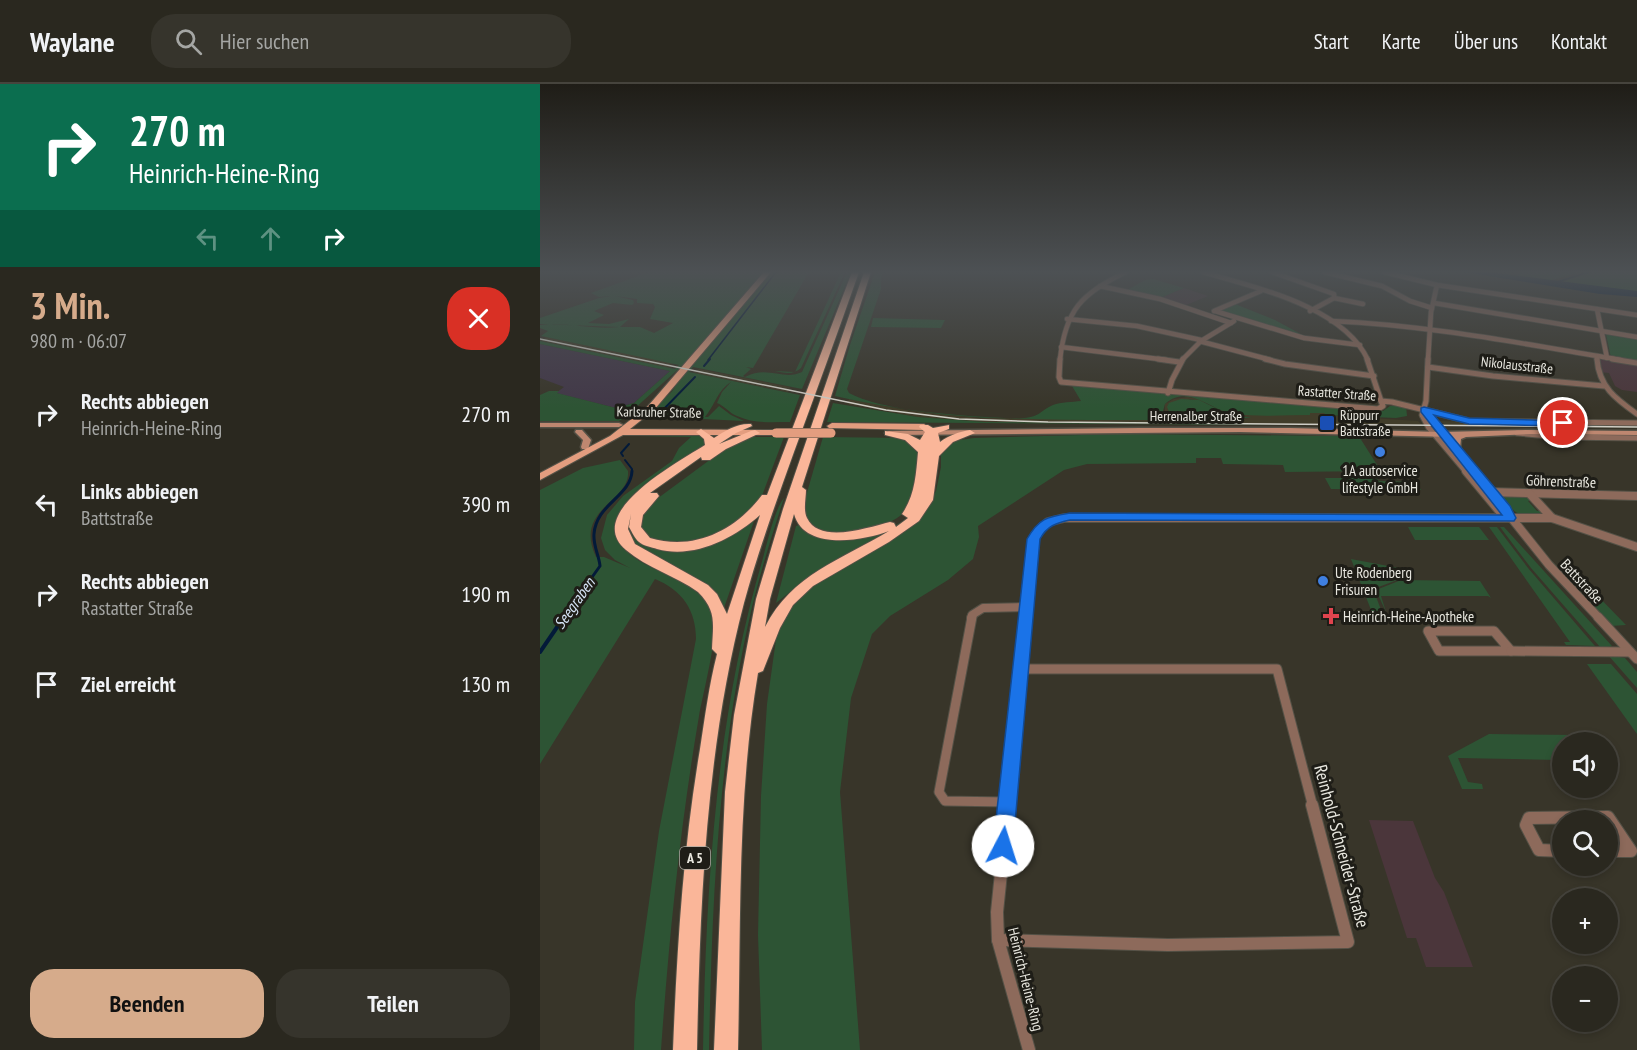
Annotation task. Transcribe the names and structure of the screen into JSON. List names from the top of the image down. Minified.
{"streets":{"highway":["A 5"],"main road":["Karlsruher Straße","Herrenalber Straße"],"street":["Nikolausstraße","Rastatter Straße","Göhrenstraße","Battstraße","Reinhold-Schneider-Straße","Heinrich-Heine-Ring"]},"crossings":[["Herrenalber Straße","Battstraße"],["Göhrenstraße","Battstraße"],["Battstraße","Heinrich-Heine-Ring"],["Reinhold-Schneider-Straße","Heinrich-Heine-Ring"]],"water":["Seegraben"],"places":{"transit":["Rüppurr Battstraße"],"other":["1A autoservice lifestyle GmbH","Ute Rodenberg Frisuren"],"health":["Heinrich-Heine-Apotheke"]},"page":{"header":"Waylane","search":"Hier suchen","nav":["Start","Karte","Über uns","Kontakt"],"turn":["270 m","Heinrich-Heine-Ring"],"heading":["3 Min.","980 m · 06:07"],"list":[{"name":"Rechts abbiegen","note":"Heinrich-Heine-Ring","value":"270 m"},{"name":"Links abbiegen","note":"Battstraße","value":"390 m"},{"name":"Rechts abbiegen","note":"Rastatter Straße","value":"190 m"},{"name":"Ziel erreicht","value":"130 m"}],"map_buttons":["+","−"],"buttons":["Beenden","Teilen"]}}
